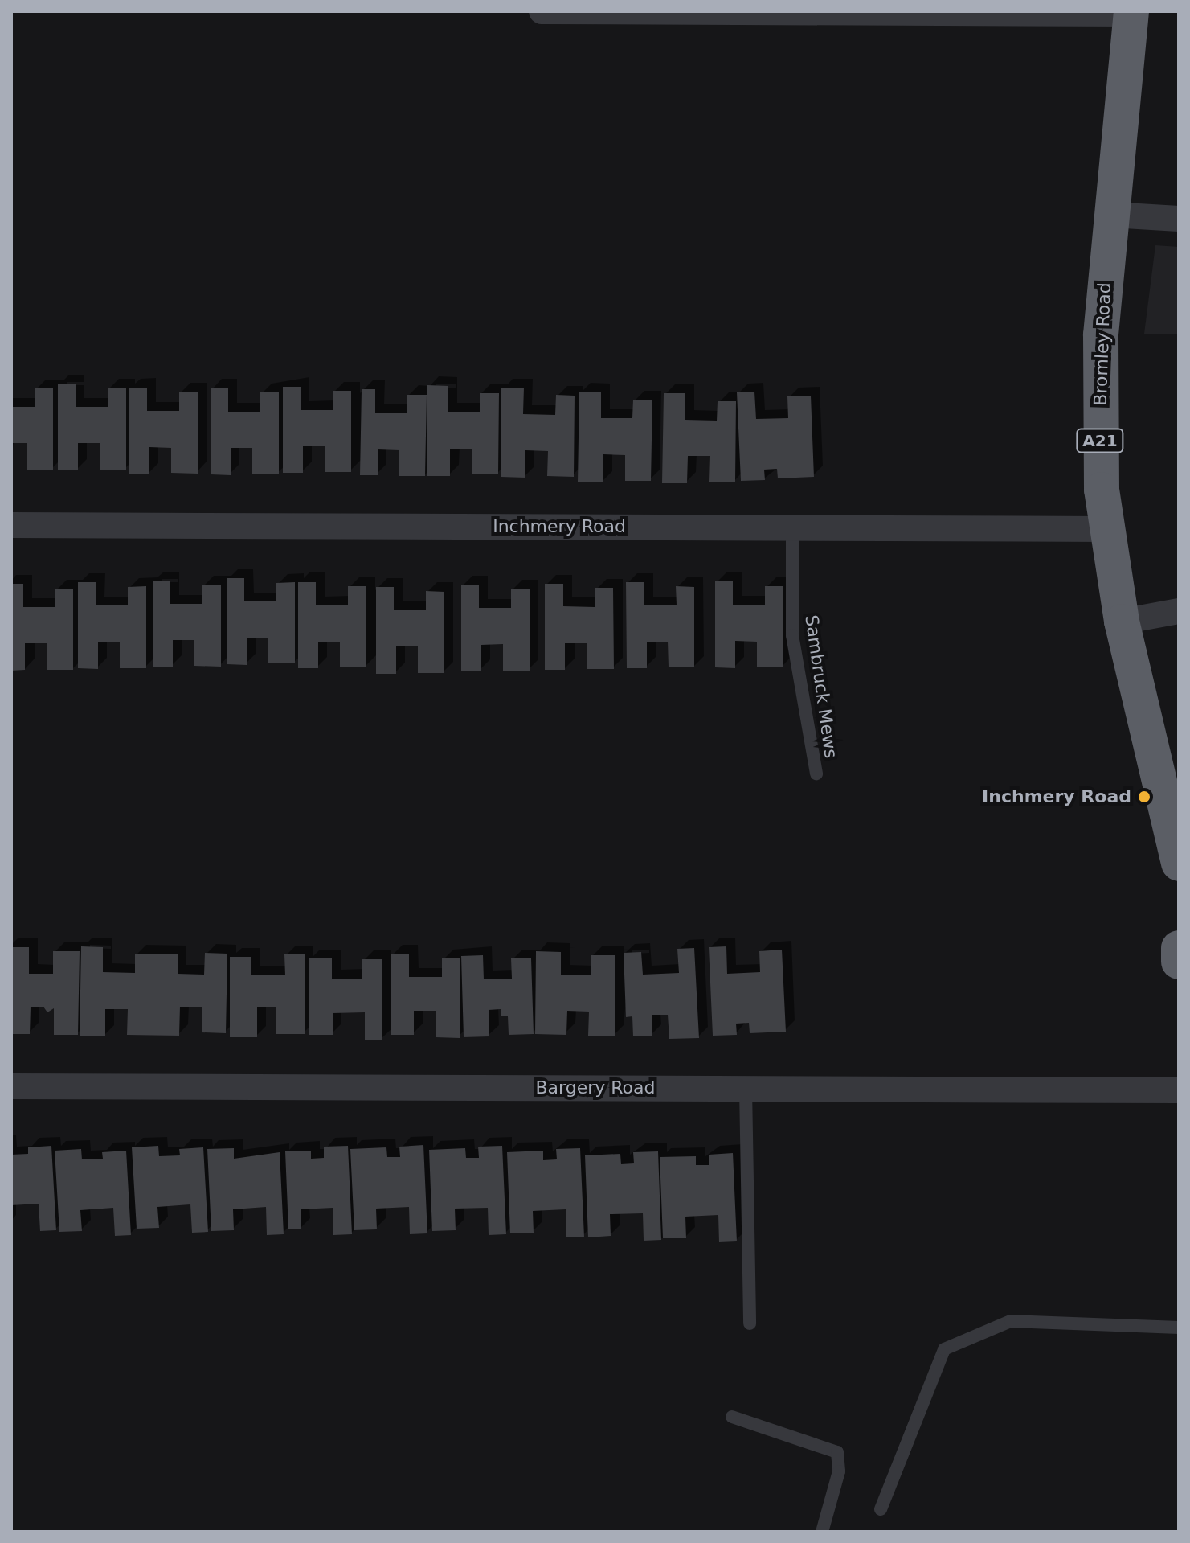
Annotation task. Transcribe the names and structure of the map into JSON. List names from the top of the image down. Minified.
{"streets":{"highway":["Bromley Road","A21"],"street":["Inchmery Road","Bargery Road"],"lane":["Sambruck Mews"]},"crossings":[["Bromley Road","Inchmery Road"],["Inchmery Road","Sambruck Mews"]],"places":["Inchmery Road"]}
